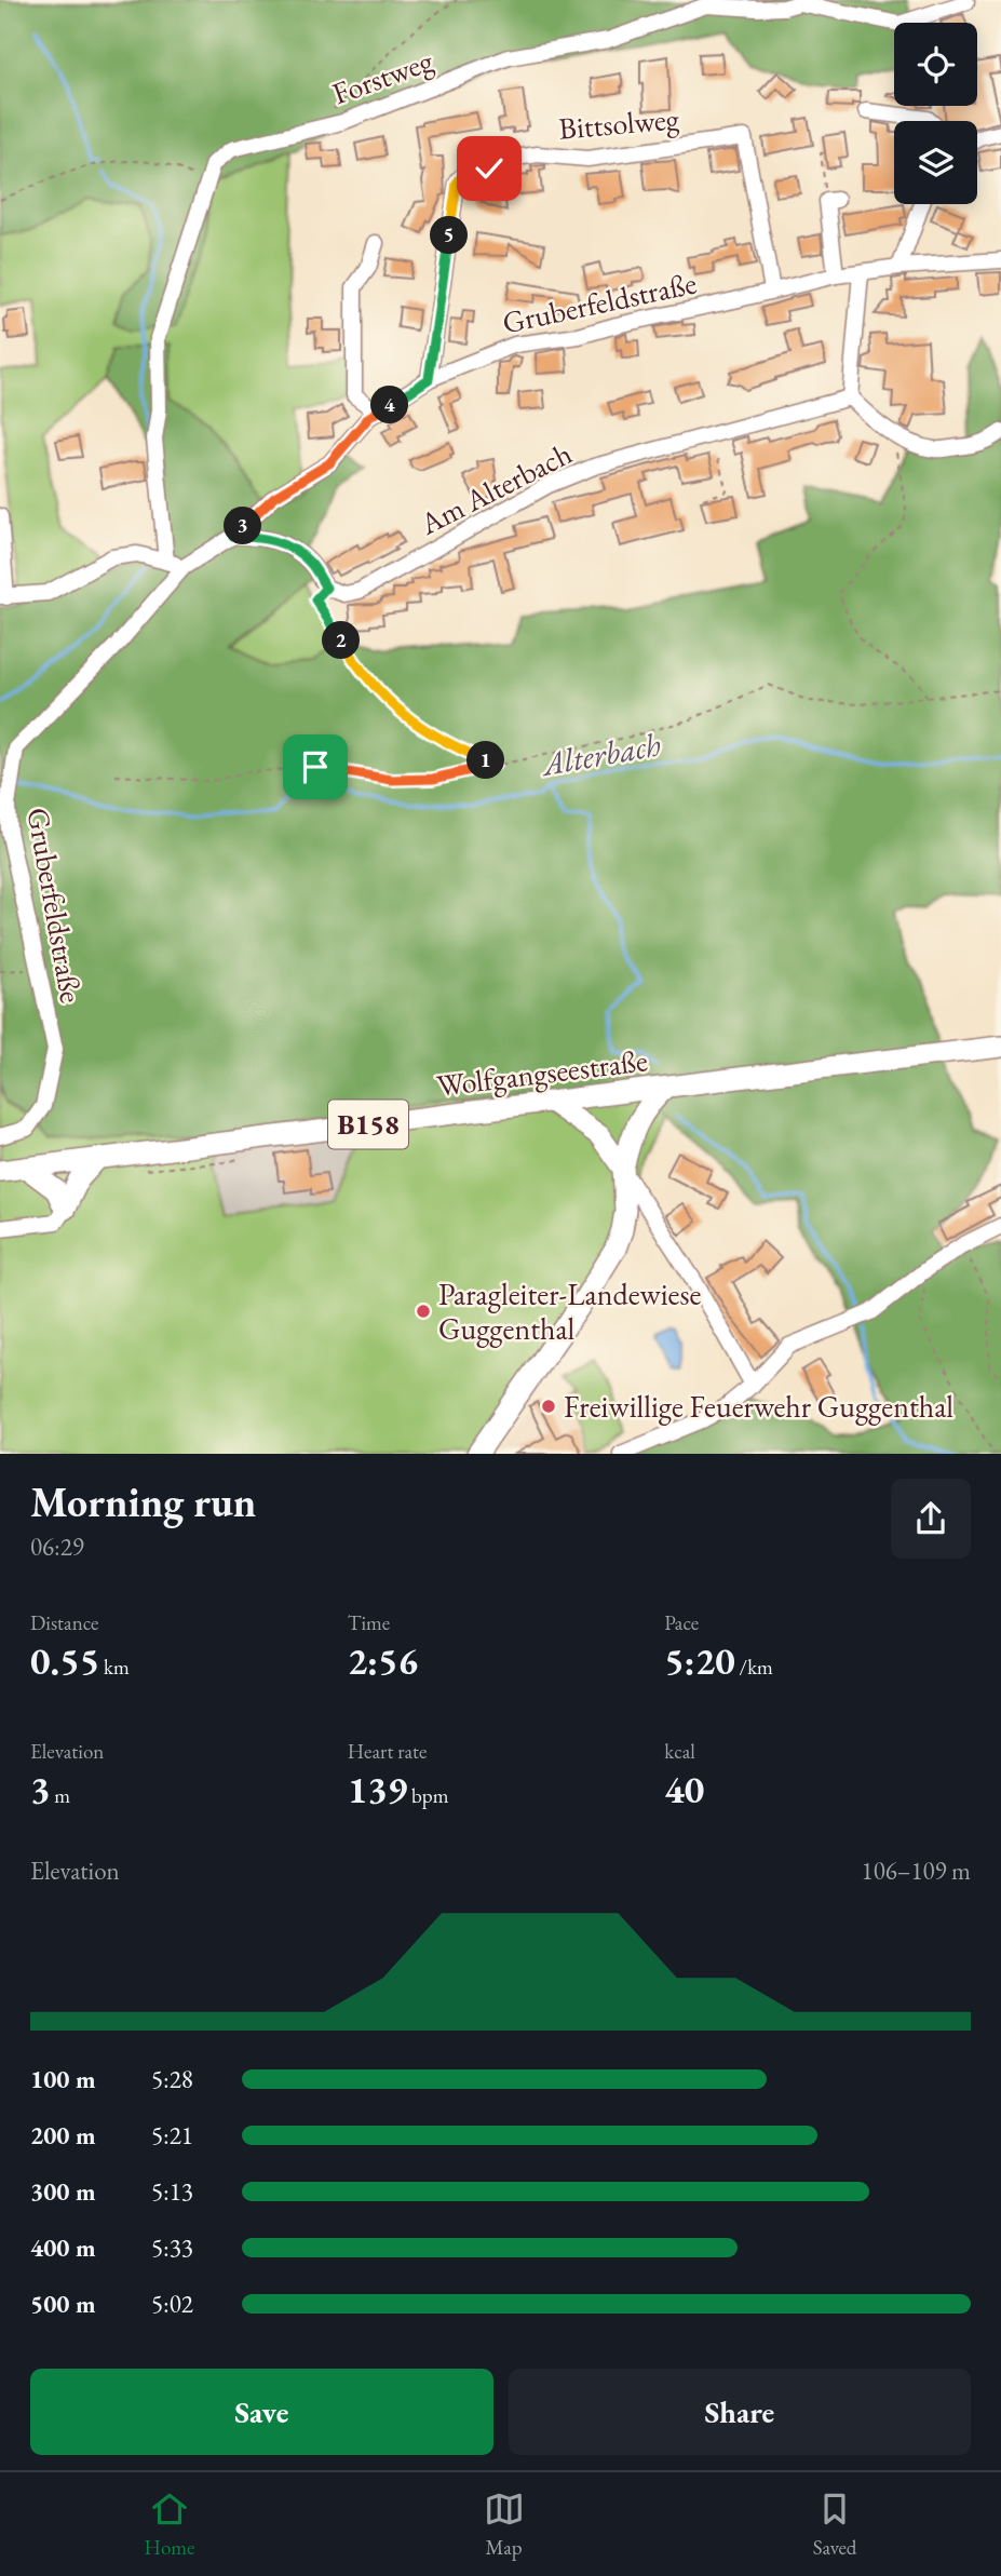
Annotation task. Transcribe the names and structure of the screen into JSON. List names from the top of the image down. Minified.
{"streets":{"main road":["Wolfgangseestraße","B158"],"street":["Forstweg","Bittsolweg","Gruberfeldstraße","Am Alterbach"]},"crossings":[["Bittsolweg","Gruberfeldstraße"]],"water":["Alterbach"],"places":["Paragleiter-Landewiese Guggenthal","Freiwillige Feuerwehr Guggenthal"],"page":{"pins":["5","4","3","2","1"],"heading":["Morning run","06:29"],"stats":[["Distance","0.55 km"],["Time","2:56"],["Pace","5:20 /km"],["Elevation","3 m"],["Heart rate","139 bpm"],["kcal","40"]],"chart":["Elevation","106–109 m"],"list":[{"name":"100 m","note":"5:28"},{"name":"200 m","note":"5:21"},{"name":"300 m","note":"5:13"},{"name":"400 m","note":"5:33"},{"name":"500 m","note":"5:02"}],"buttons":["Save","Share"],"tabs":["Home","Map","Saved"]}}
